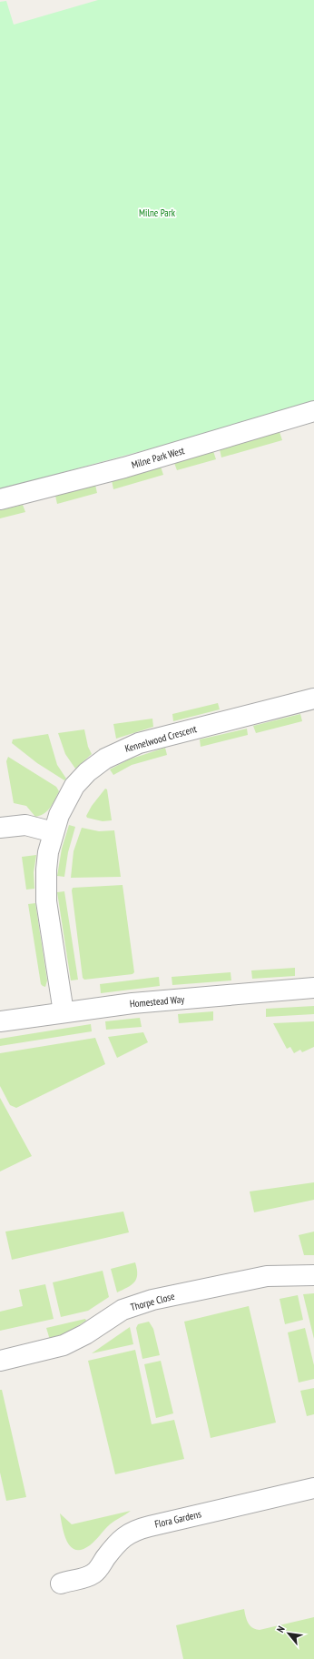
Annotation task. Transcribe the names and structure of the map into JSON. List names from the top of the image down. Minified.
{"streets":{"street":["Milne Park West","Kennelwood Crescent","Homestead Way","Thorpe Close","Flora Gardens"]},"crossings":[["Kennelwood Crescent","Homestead Way"]],"parks":["Milne Park"],"north":"top left"}
